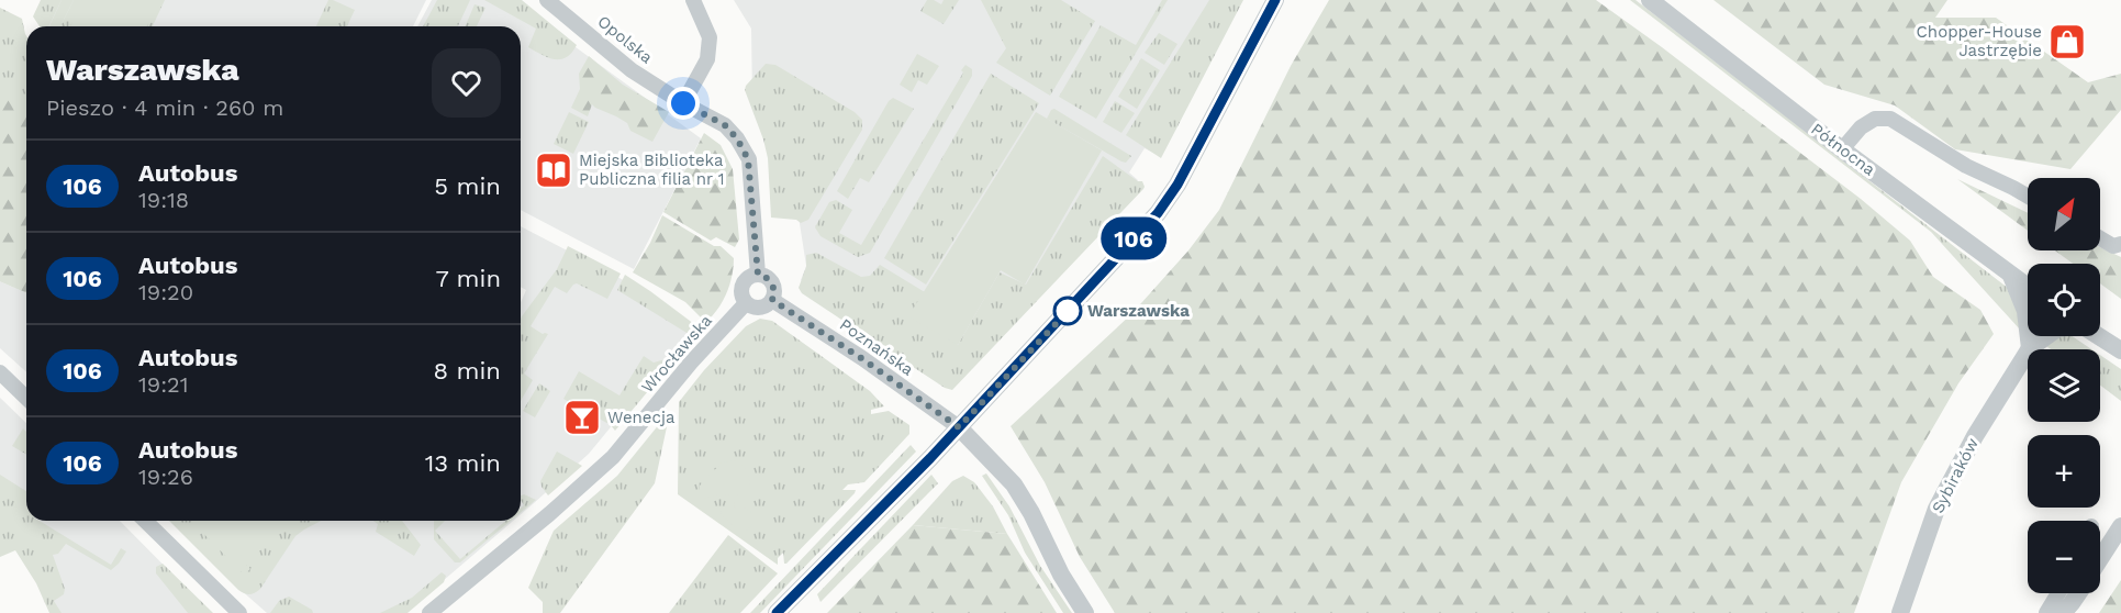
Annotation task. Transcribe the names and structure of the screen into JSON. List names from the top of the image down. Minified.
{"streets":{"street":["Opolska","Północna","Poznańska","Wrocławska","Sybiraków"]},"crossings":[["Poznańska","Wrocławska"]],"places":{"shop":["Chopper-House Jastrzębie"],"library":["Miejska Biblioteka Publiczna filia nr 1"],"other":["Warszawska"],"bar":["Wenecja"]},"lines":["bus line 106"],"north":"top right","page":{"on_map":"106","heading":["Warszawska","Pieszo · 4 min · 260 m"],"list":[{"mark":"106","name":"Autobus","note":"19:18","value":"5 min"},{"mark":"106","name":"Autobus","note":"19:20","value":"7 min"},{"mark":"106","name":"Autobus","note":"19:21","value":"8 min"},{"mark":"106","name":"Autobus","note":"19:26","value":"13 min"}],"map_buttons":["+","−"]}}
